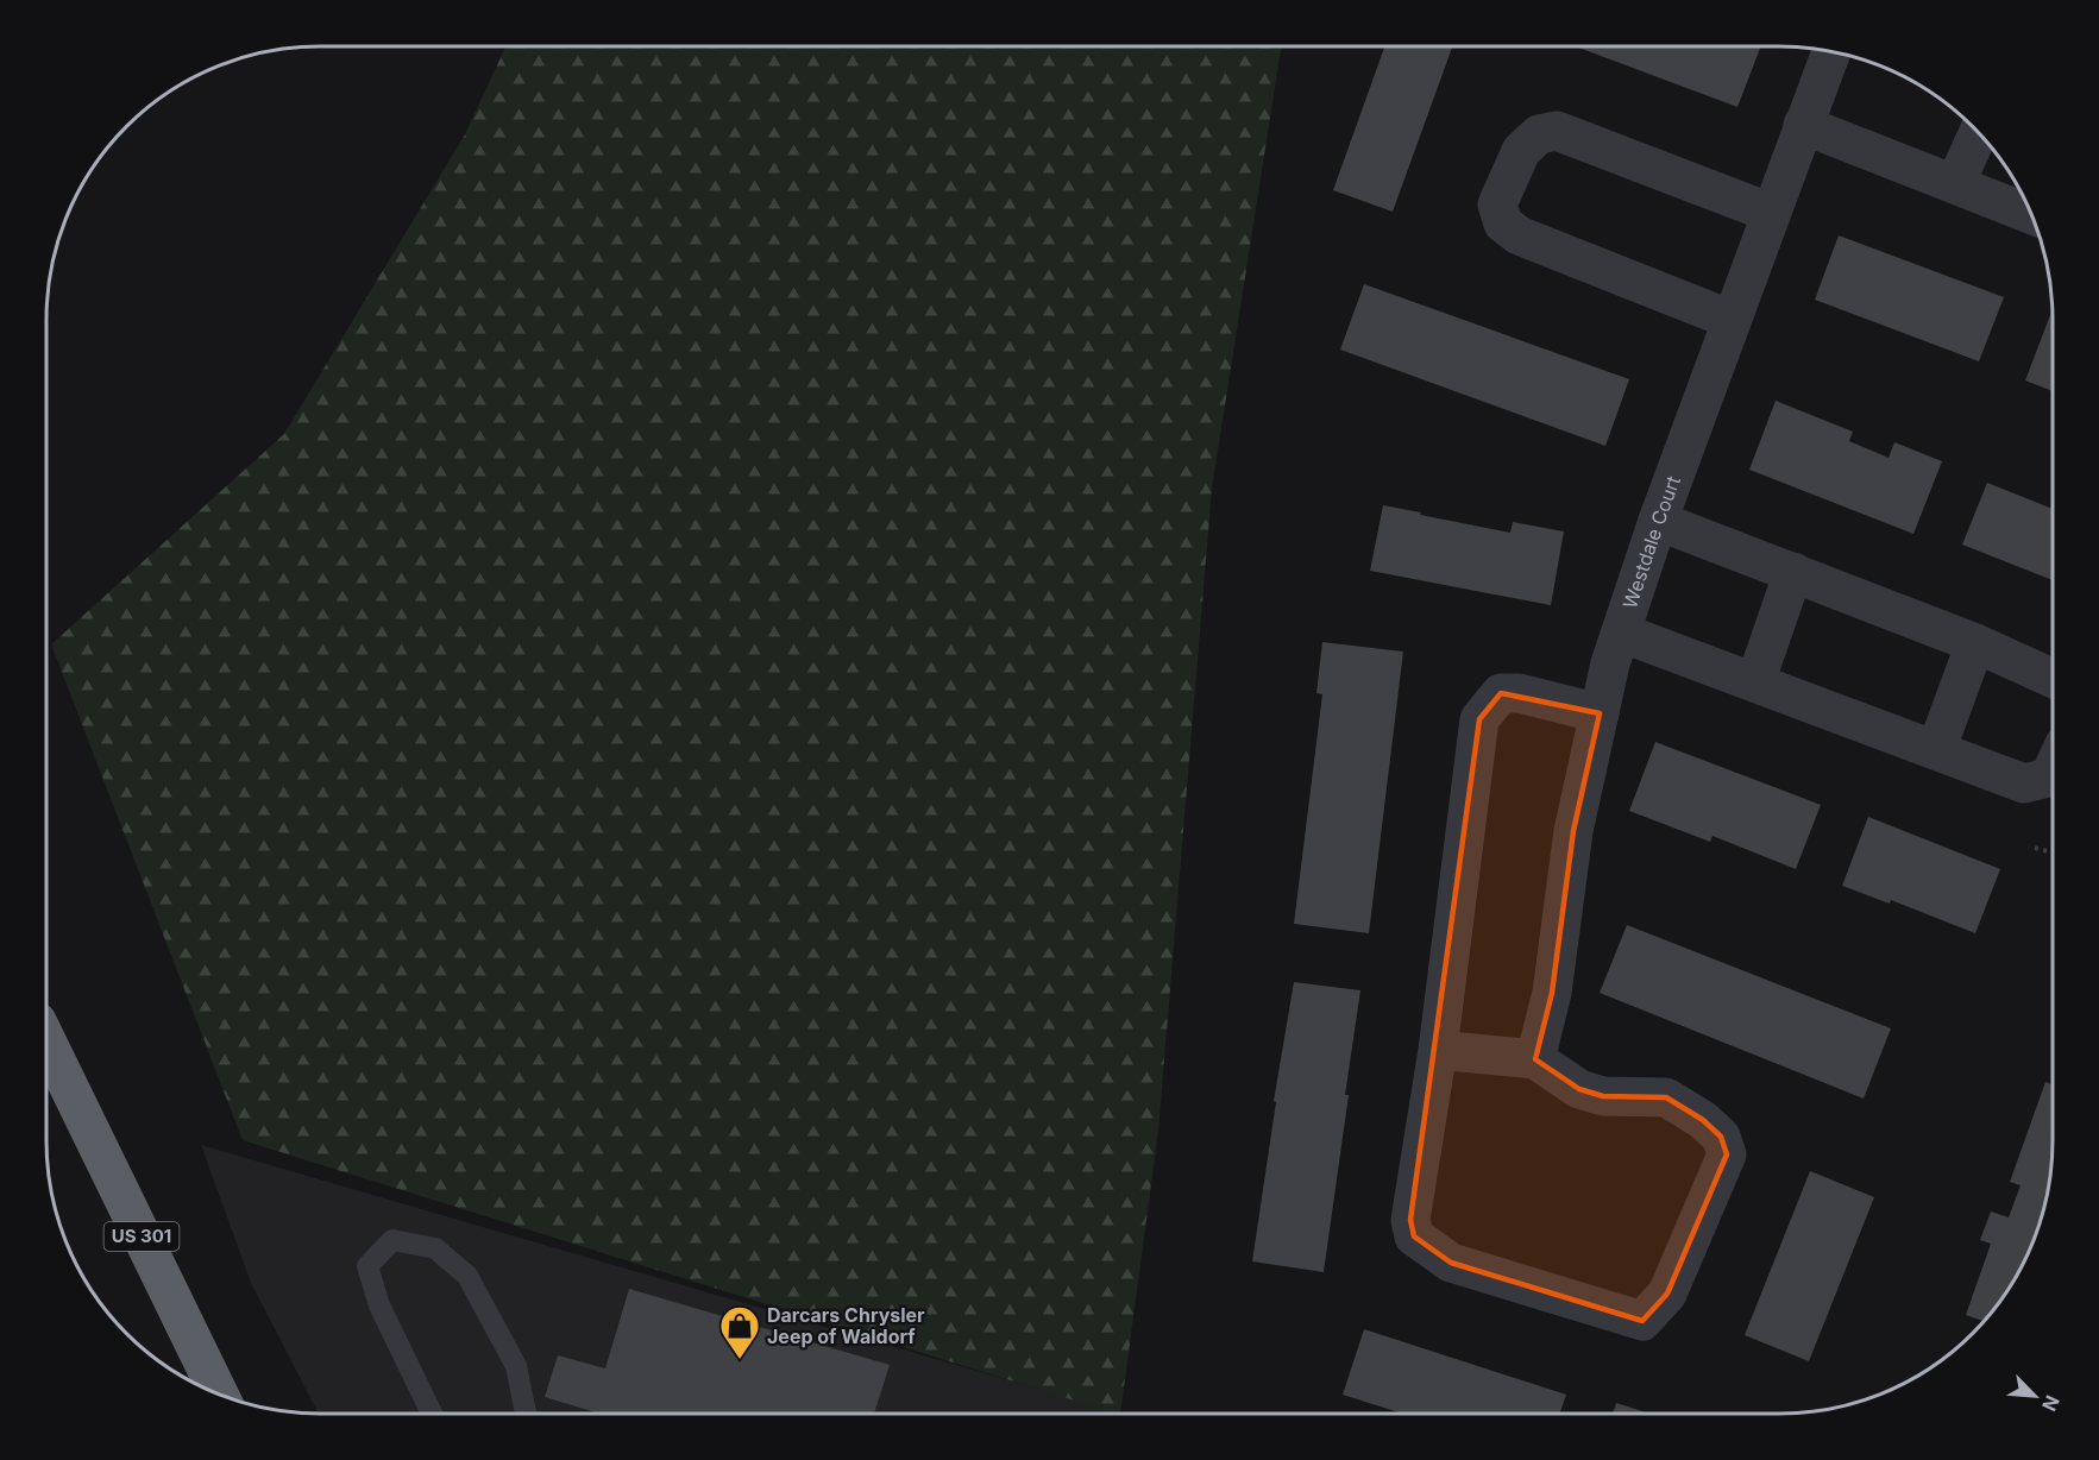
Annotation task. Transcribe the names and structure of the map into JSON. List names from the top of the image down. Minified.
{"streets":{"highway":["US 301"],"street":["Westdale Court"]},"places":{"shop":["Darcars Chrysler Jeep of Waldorf"]},"north":"bottom right"}
